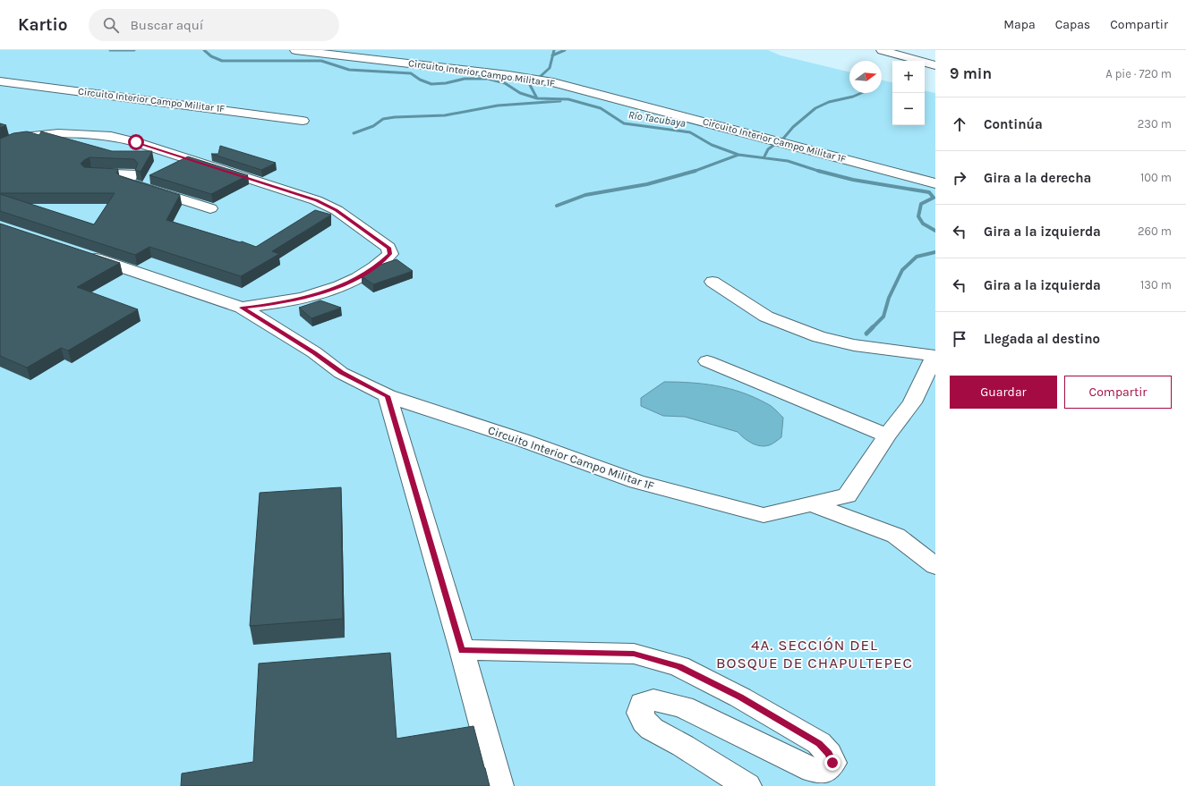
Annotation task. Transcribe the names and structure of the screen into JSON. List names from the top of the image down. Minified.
{"streets":{"street":["Circuito Interior Campo Militar 1F"]},"districts":["4A. SECCIÓN DEL BOSQUE DE CHAPULTEPEC"],"water":["Río Tacubaya"],"north":"right","page":{"header":"Kartio","search":"Buscar aquí","nav":["Mapa","Capas","Compartir"],"heading":["9 min","A pie · 720 m"],"map_buttons":["+","−"],"list":[["Continúa","230 m"],["Gira a la derecha","100 m"],["Gira a la izquierda","260 m"],["Gira a la izquierda","130 m"],"Llegada al destino"],"buttons":["Guardar","Compartir"]}}
